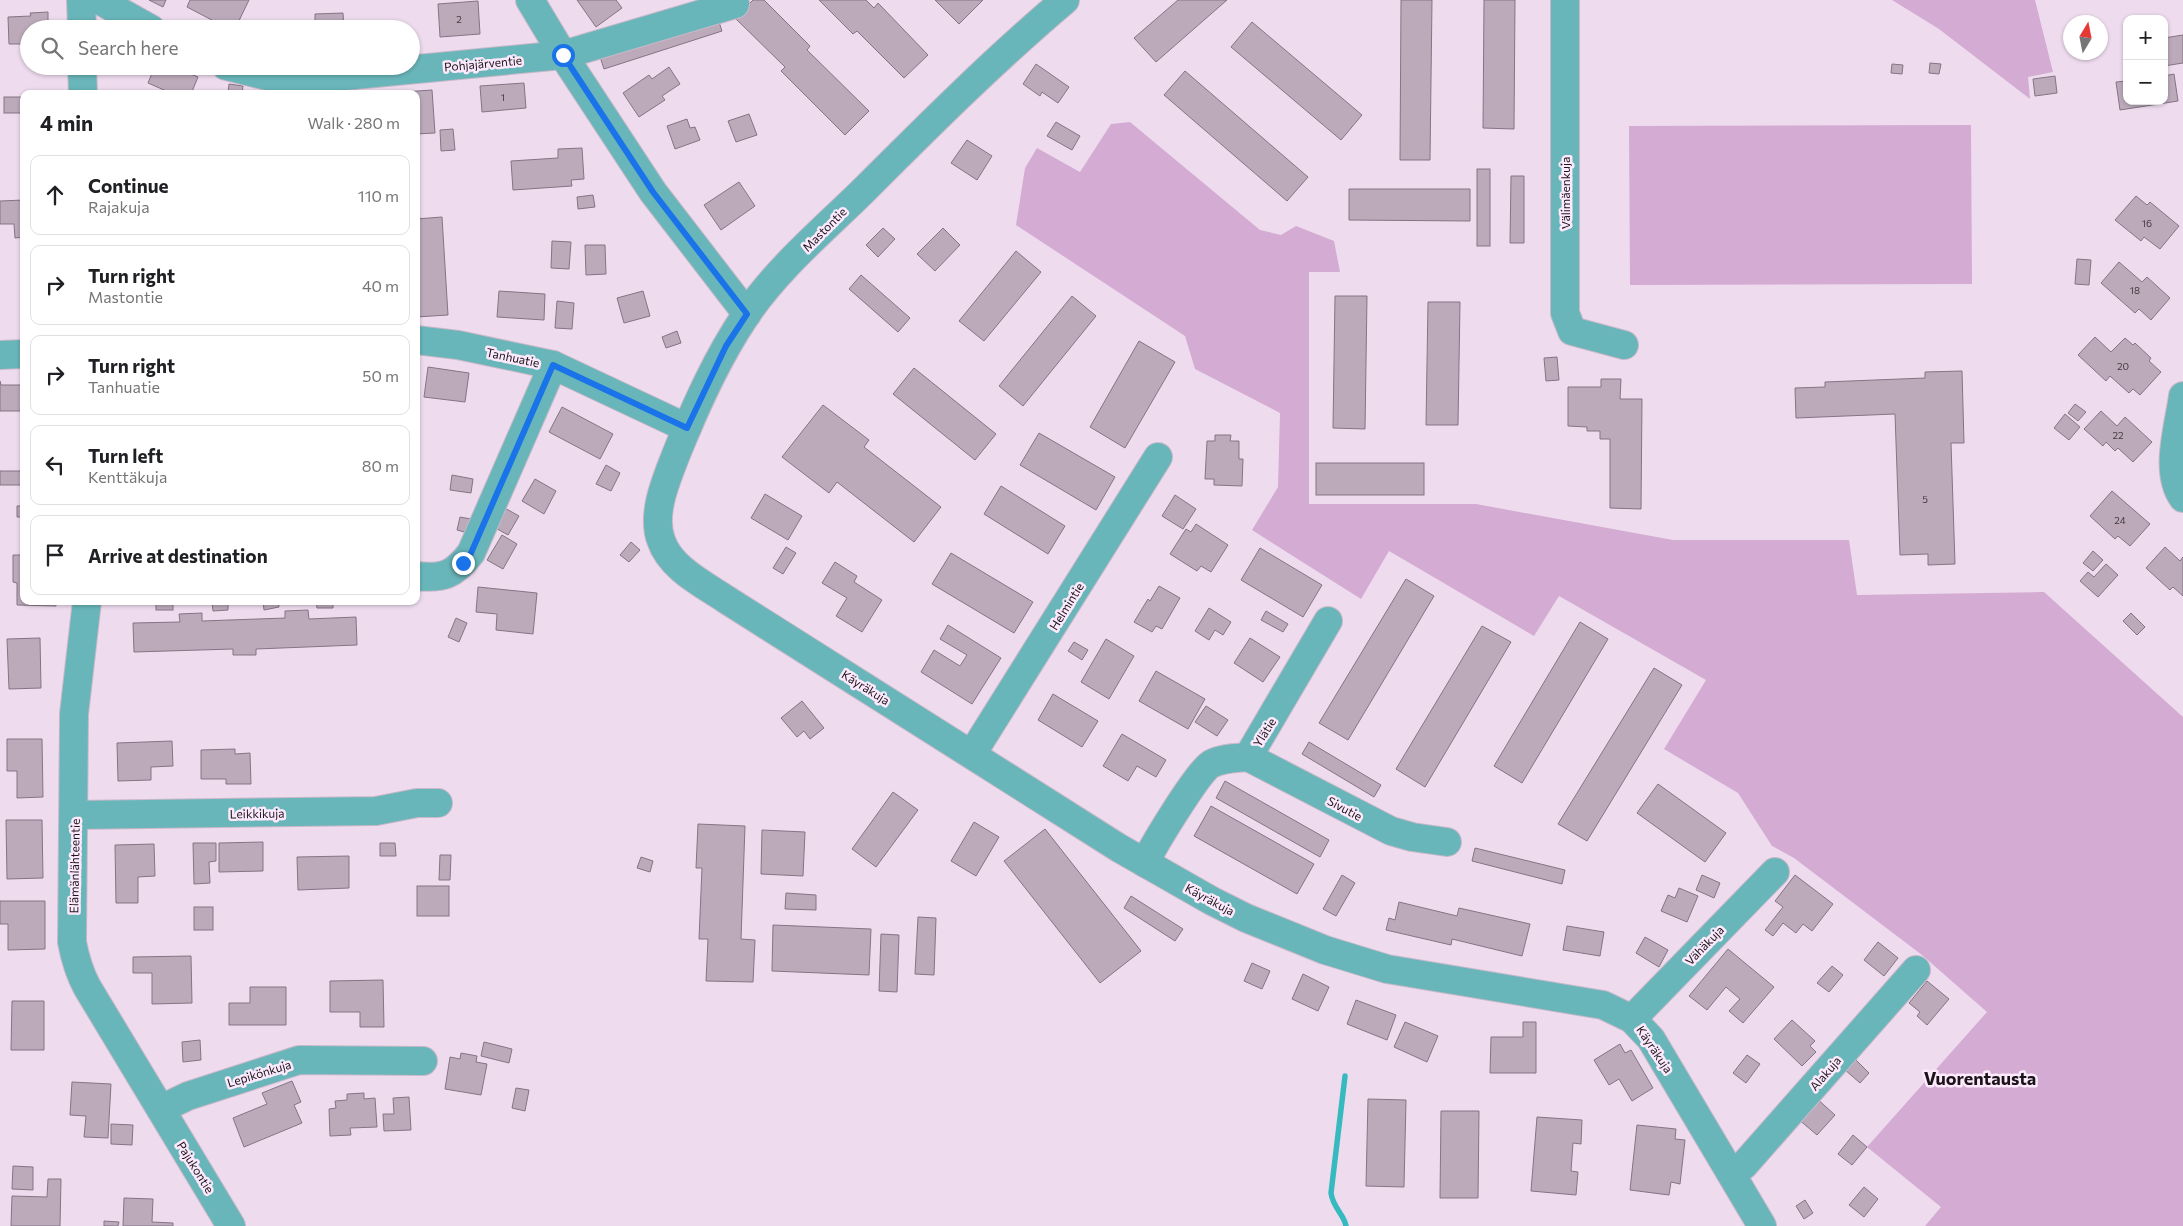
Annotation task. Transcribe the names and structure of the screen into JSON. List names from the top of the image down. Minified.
{"streets":{"street":["Pohjajärventie","Välimäenkuja","Mastontie","Tanhuatie","Helmintie","Käyräkuja","Ylätie","Sivutie","Leikkikuja","Elämänlähteentie","Vähäkuja","Lepikönkuja","Alakuja","Pajukontie"]},"crossings":[["Mastontie","Tanhuatie"],["Mastontie","Käyräkuja"],["Helmintie","Käyräkuja"],["Käyräkuja","Ylätie"],["Käyräkuja","Vähäkuja"],["Käyräkuja","Alakuja"],["Ylätie","Sivutie"],["Leikkikuja","Elämänlähteentie"],["Elämänlähteentie","Lepikönkuja"],["Elämänlähteentie","Pajukontie"],["Lepikönkuja","Pajukontie"]],"districts":["Vuorentausta"],"house_numbers":["2","1","16","18","20","22","5","24"],"north":"top","page":{"map_buttons":["+","−"],"search":"Search here","heading":["4 min","Walk · 280 m"],"list":[["Continue","Rajakuja","110 m"],["Turn right","Mastontie","40 m"],["Turn right","Tanhuatie","50 m"],["Turn left","Kenttäkuja","80 m"],"Arrive at destination"]}}
